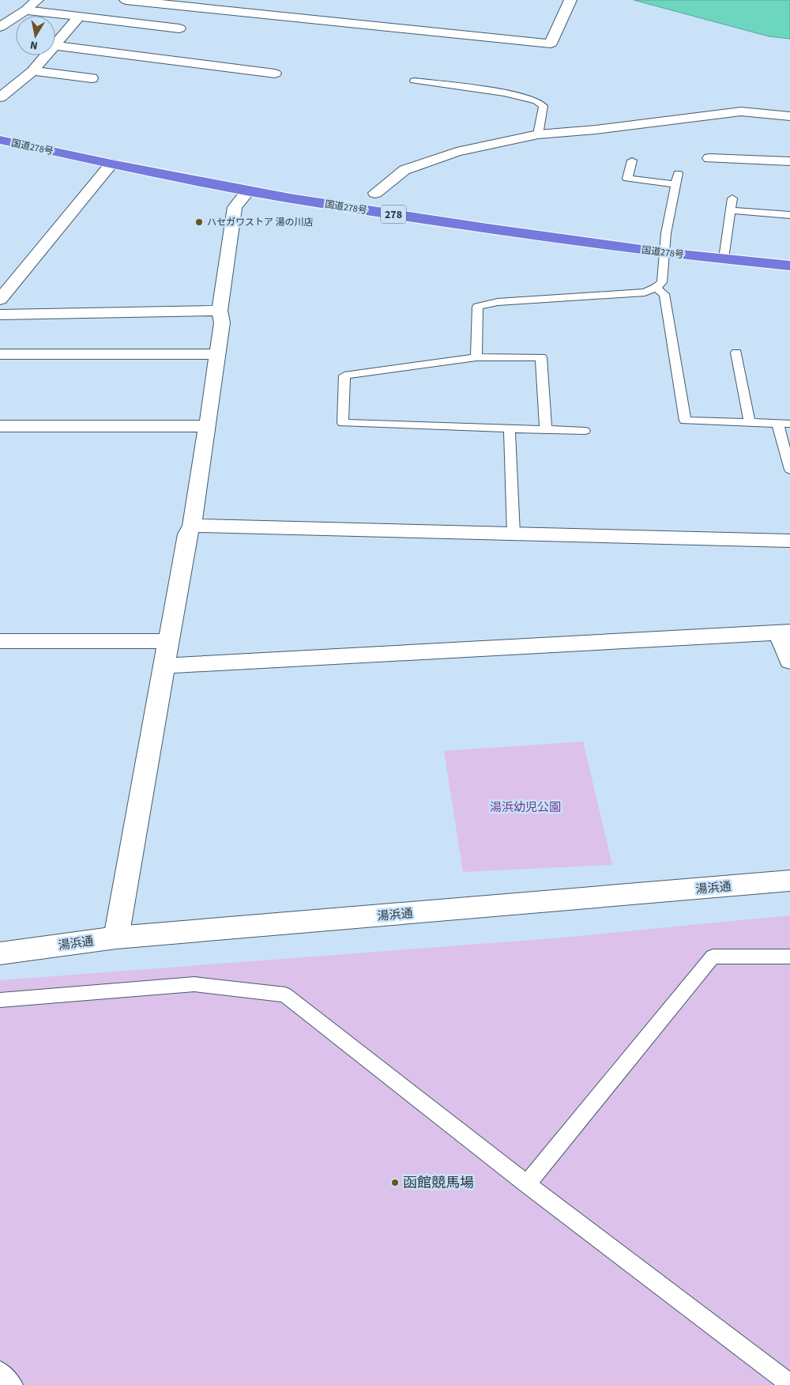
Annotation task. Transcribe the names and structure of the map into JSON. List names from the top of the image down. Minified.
{"streets":{"highway":["国道278号","278"],"street":["湯浜通"]},"parks":["湯浜幼児公園"],"places":["ハセガワストア 湯の川店","函館競馬場"],"north":"bottom"}
